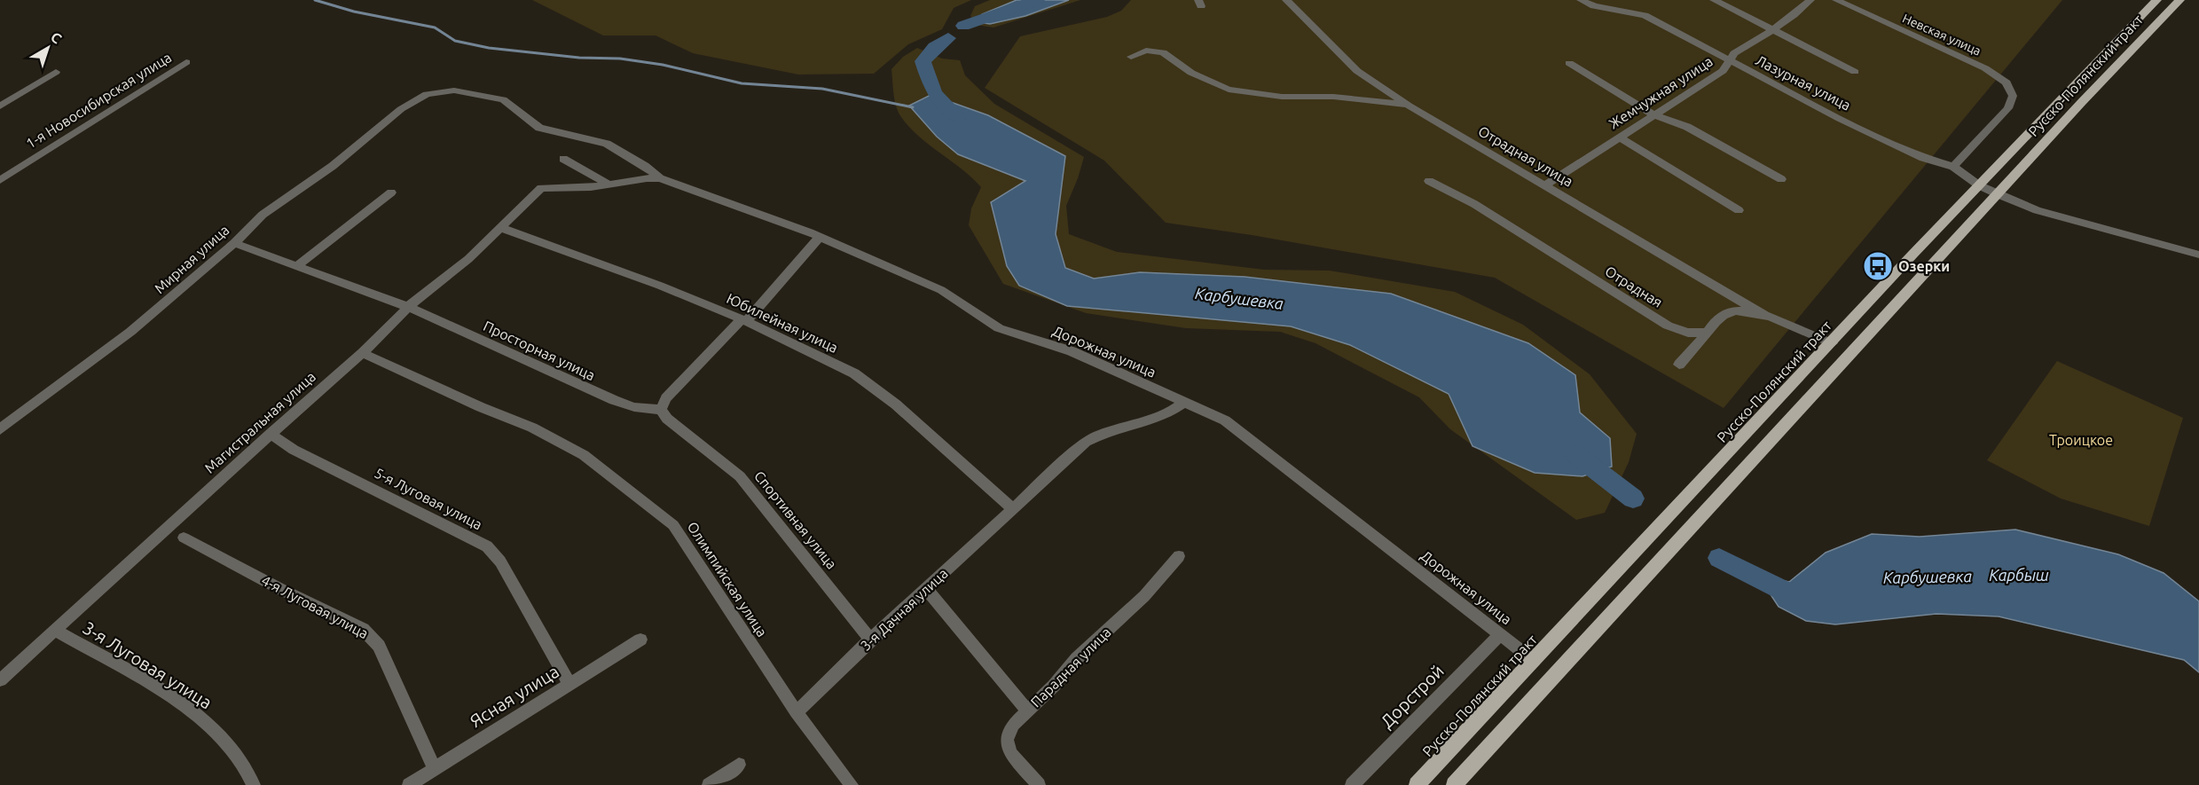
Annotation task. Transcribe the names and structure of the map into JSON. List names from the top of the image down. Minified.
{"streets":{"main road":["Русско-Полянский тракт"],"street":["Невская улица","Лазурная улица","Жемчужная улица","1-я Новосибирская улица","Отрадная улица","Мирная улица","Отрадная","Юбилейная улица","Просторная улица","Дорожная улица","Магистральная улица","5-я Луговая улица","Спортивная улица","Олимпийская улица","4-я Луговая улица","3-я Дачная улица","3-я Луговая улица","Парадная улица","Ясная улица","Дорстрой"]},"crossings":[["Невская улица","Лазурная улица"],["Русско-Полянский тракт","Лазурная улица"],["Русско-Полянский тракт","Дорожная улица"],["Лазурная улица","Жемчужная улица"],["Жемчужная улица","Отрадная улица"],["Мирная улица","Просторная улица"],["Мирная улица","Дорожная улица"],["Юбилейная улица","Магистральная улица"],["Юбилейная улица","3-я Дачная улица"],["Просторная улица","Магистральная улица"],["Просторная улица","Спортивная улица"],["Дорожная улица","Магистральная улица"],["Дорожная улица","3-я Дачная улица"],["Дорожная улица","Дорстрой"],["Магистральная улица","5-я Луговая улица"],["Магистральная улица","Олимпийская улица"],["Магистральная улица","3-я Луговая улица"],["5-я Луговая улица","Ясная улица"],["Спортивная улица","3-я Дачная улица"],["Олимпийская улица","3-я Дачная улица"],["4-я Луговая улица","Ясная улица"]],"water":["Карбушевка","Карбыш"],"parks":["Троицкое"],"places":{"bus stop":["Озерки"]},"north":"top right"}
